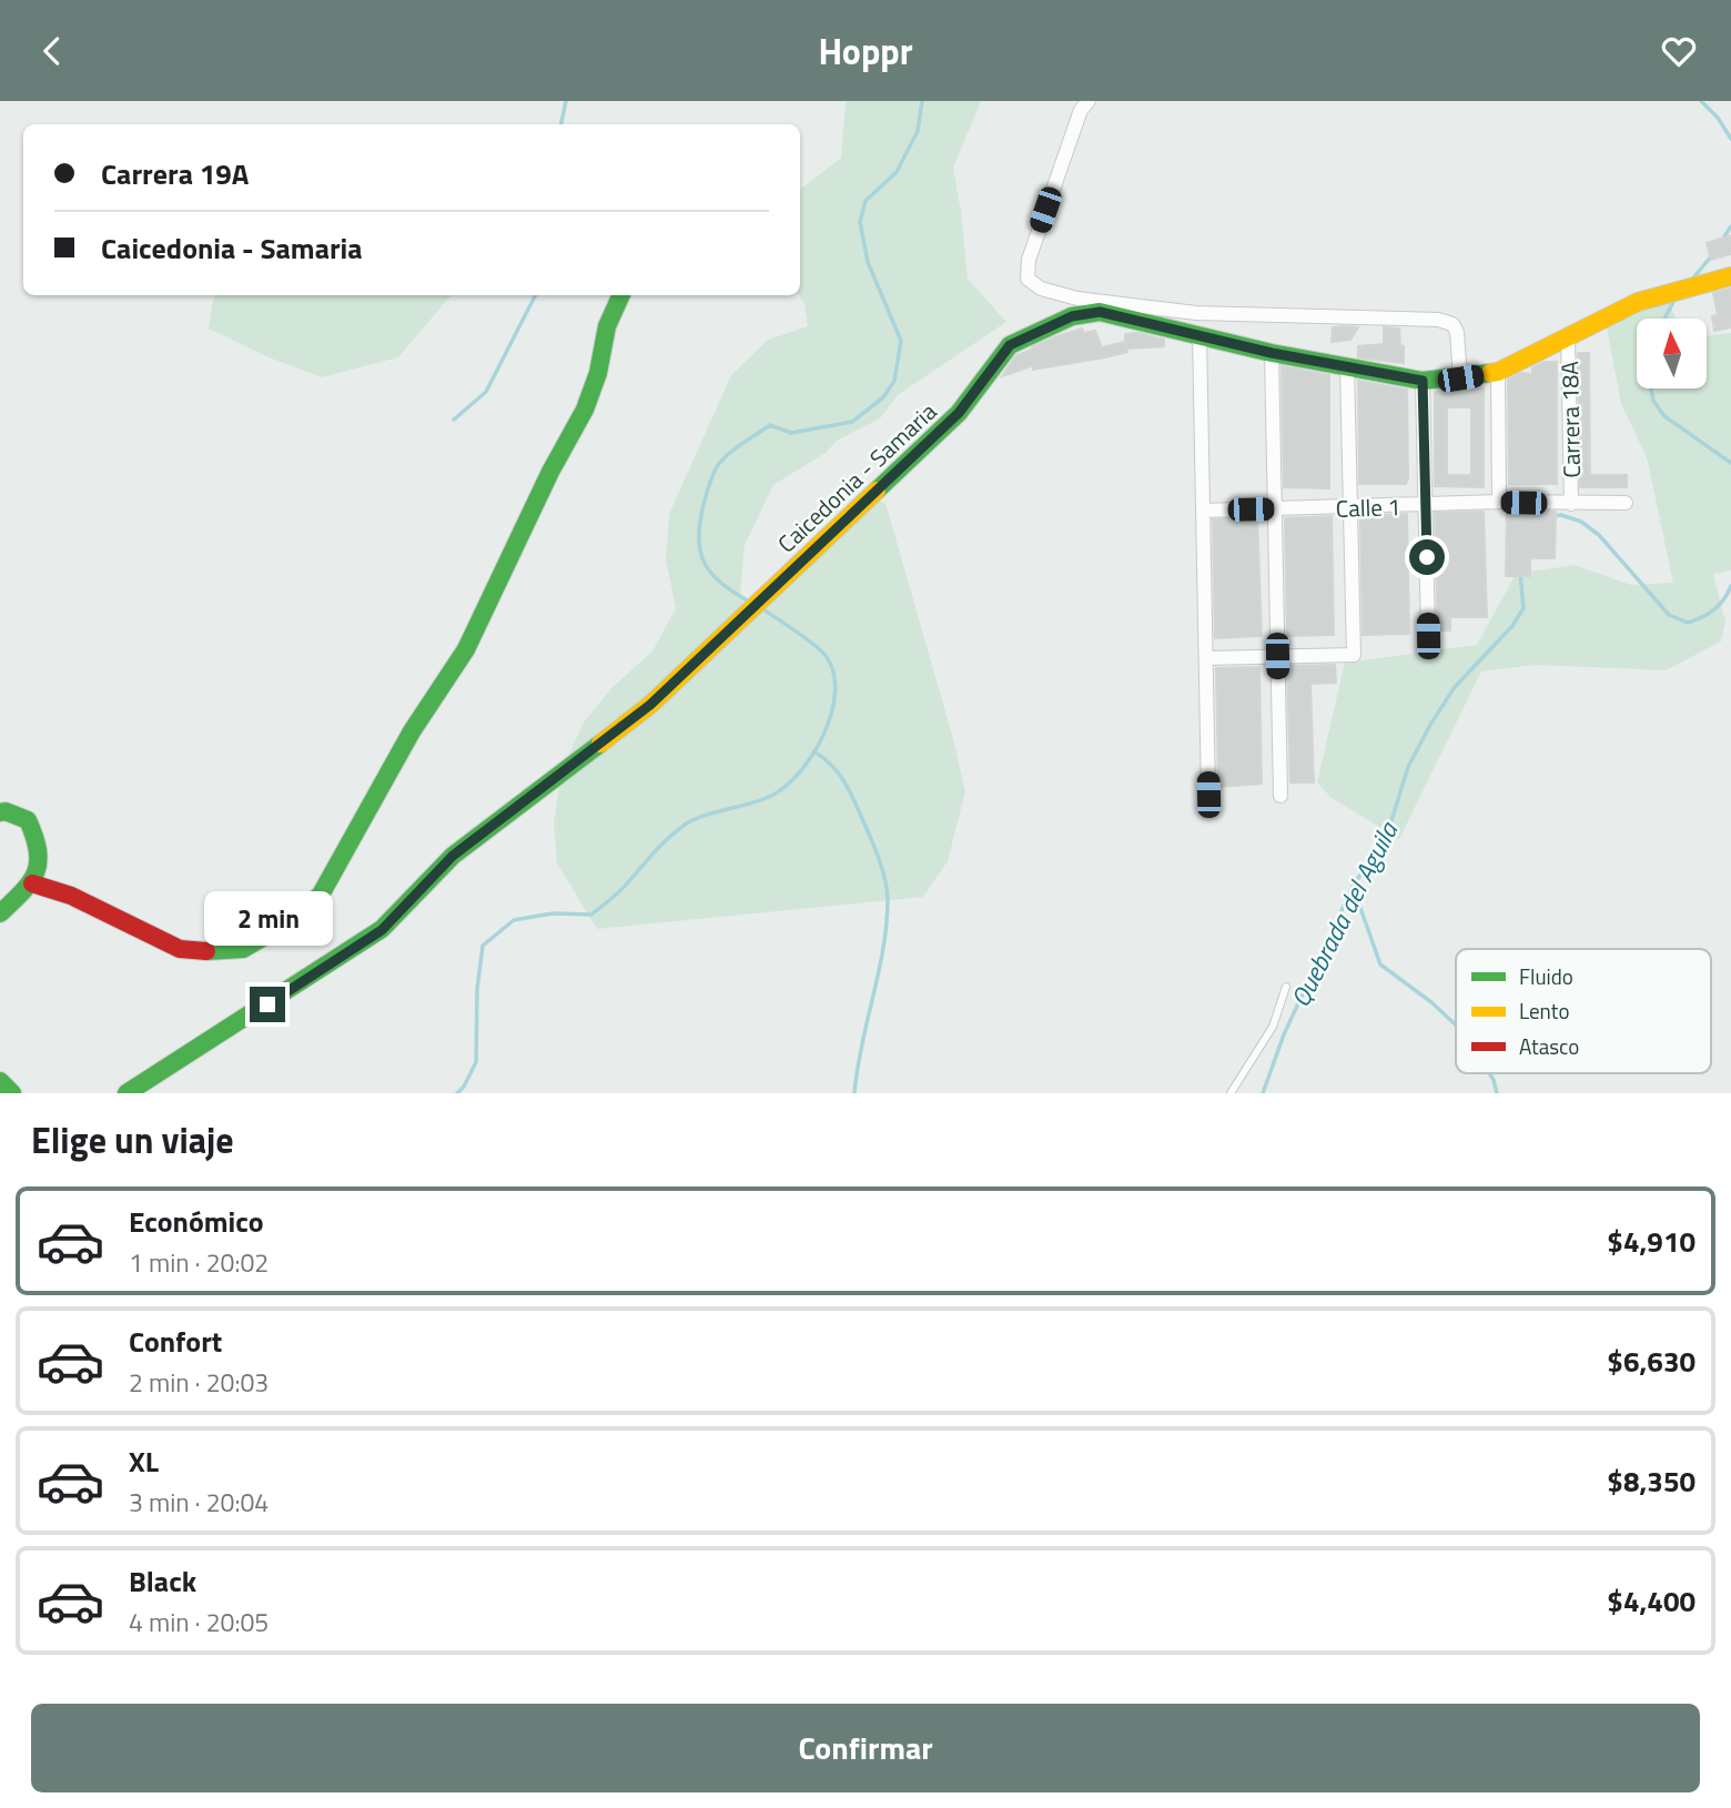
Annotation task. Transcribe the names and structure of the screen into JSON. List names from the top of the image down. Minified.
{"streets":{"street":["Carrera 18A","Caicedonia - Samaria","Calle 1"]},"crossings":[["Carrera 18A","Caicedonia - Samaria"],["Carrera 18A","Calle 1"]],"water":["Quebrada del Aguila"],"legend":["Fluido","Lento","Atasco"],"north":"top","page":{"header":"Hoppr","banner":["Carrera 19A","Caicedonia - Samaria"],"bubble":"2 min","heading":"Elige un viaje","list":[{"name":"Económico","note":"1 min · 20:02","value":"$4,910"},{"name":"Confort","note":"2 min · 20:03","value":"$6,630"},{"name":"XL","note":"3 min · 20:04","value":"$8,350"},{"name":"Black","note":"4 min · 20:05","value":"$4,400"}],"buttons":"Confirmar"}}
